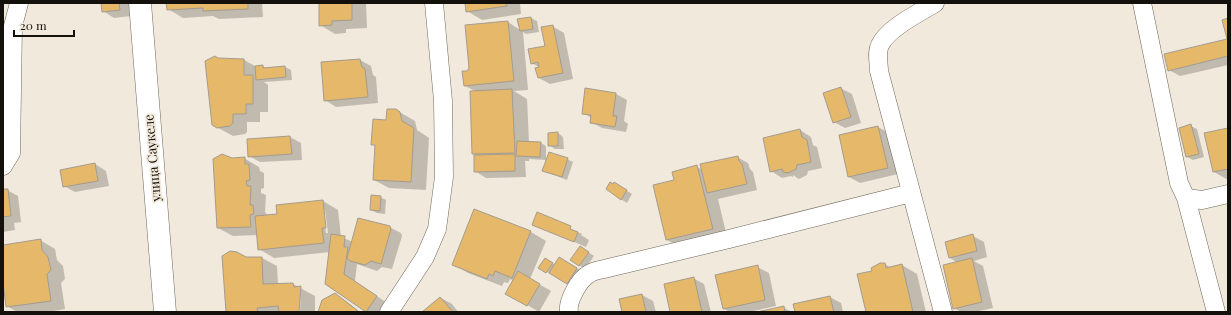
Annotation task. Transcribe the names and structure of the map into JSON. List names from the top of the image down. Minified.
{"streets":{"street":["улица Саукеле"]},"scale_bar":"20 m"}
